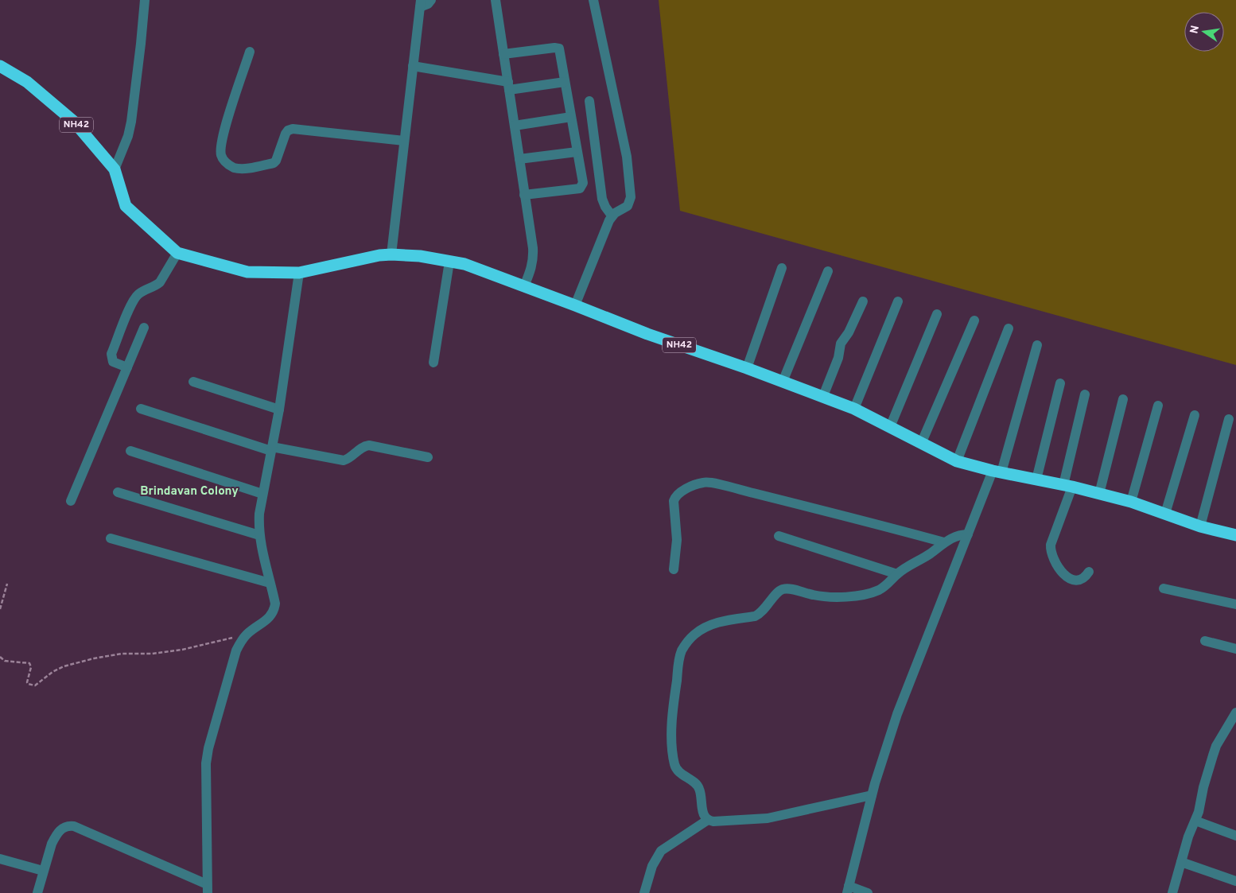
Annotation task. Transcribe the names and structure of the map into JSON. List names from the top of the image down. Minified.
{"streets":{"highway":["NH42"]},"districts":["Brindavan Colony"],"north":"left"}
